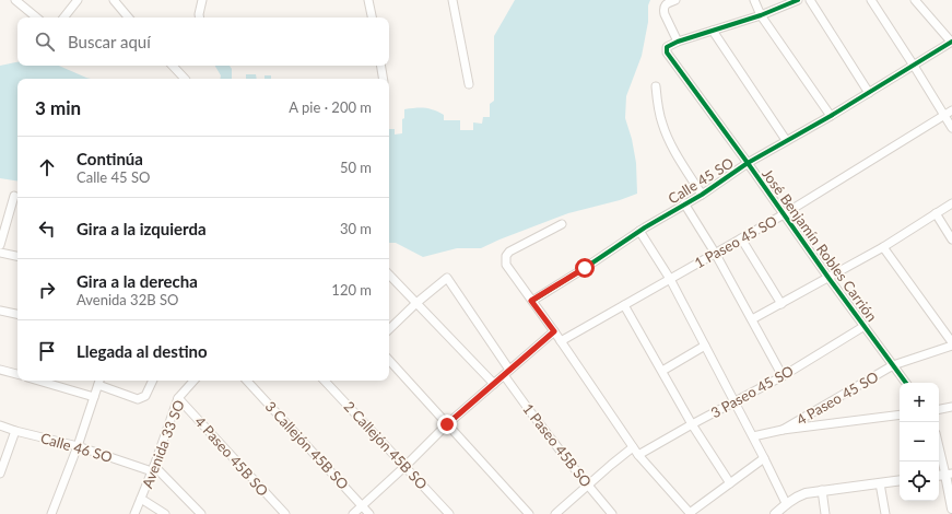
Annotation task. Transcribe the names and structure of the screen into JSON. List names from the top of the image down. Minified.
{"streets":{"street":["Calle 45 SO","1 Paseo 45 SO","José Benjamín Robles Carrión","3 Paseo 45 SO","4 Paseo 45 SO","Avenida 33 SO","3 Callejón 45B SO","2 Callejón 45B SO","1 Paseo 45B SO","Calle 46 SO","4 Paseo 45B SO"]},"crossings":[["Calle 45 SO","José Benjamín Robles Carrión"],["1 Paseo 45 SO","José Benjamín Robles Carrión"],["José Benjamín Robles Carrión","3 Paseo 45 SO"],["José Benjamín Robles Carrión","4 Paseo 45 SO"],["Avenida 33 SO","Calle 46 SO"],["Avenida 33 SO","4 Paseo 45B SO"]],"page":{"search":"Buscar aquí","heading":["3 min","A pie · 200 m"],"list":[["Continúa","Calle 45 SO","50 m"],["Gira a la izquierda","30 m"],["Gira a la derecha","Avenida 32B SO","120 m"],"Llegada al destino"],"map_buttons":["+","−"]}}
